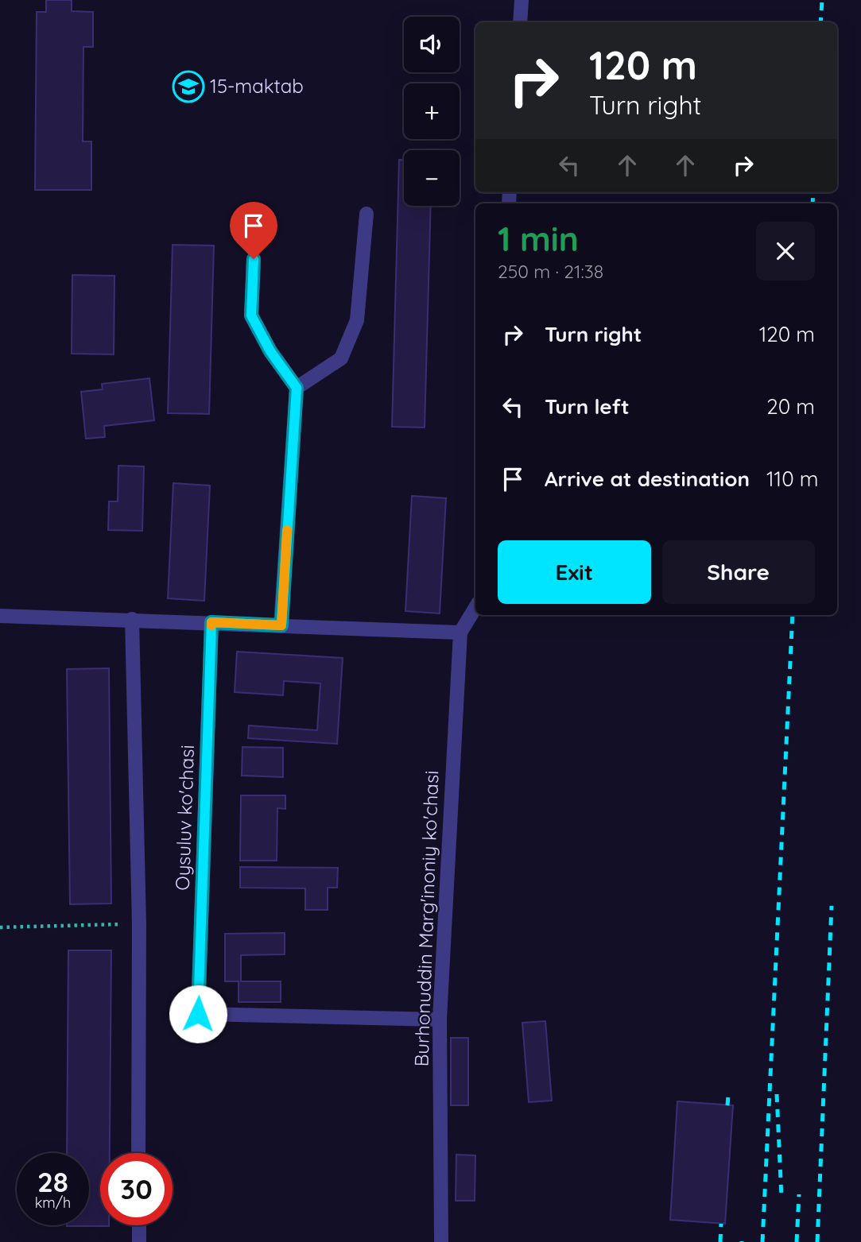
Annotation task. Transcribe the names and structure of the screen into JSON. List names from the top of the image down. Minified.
{"streets":{"street":["Oysuluv ko'chasi","Burhonuddin Marg'inoniy ko'chasi"]},"crossings":[["Oysuluv ko'chasi","Burhonuddin Marg'inoniy ko'chasi"]],"places":{"school or university":["15-maktab"]},"page":{"map_buttons":["+","−"],"turn":["120 m","Turn right"],"heading":["1 min","250 m · 21:38"],"list":[{"name":"Turn right","value":"120 m"},{"name":"Turn left","value":"20 m"},{"name":"Arrive at destination","value":"110 m"}],"buttons":["Exit","Share"],"speed":"28 km/h","limit":"30"}}
